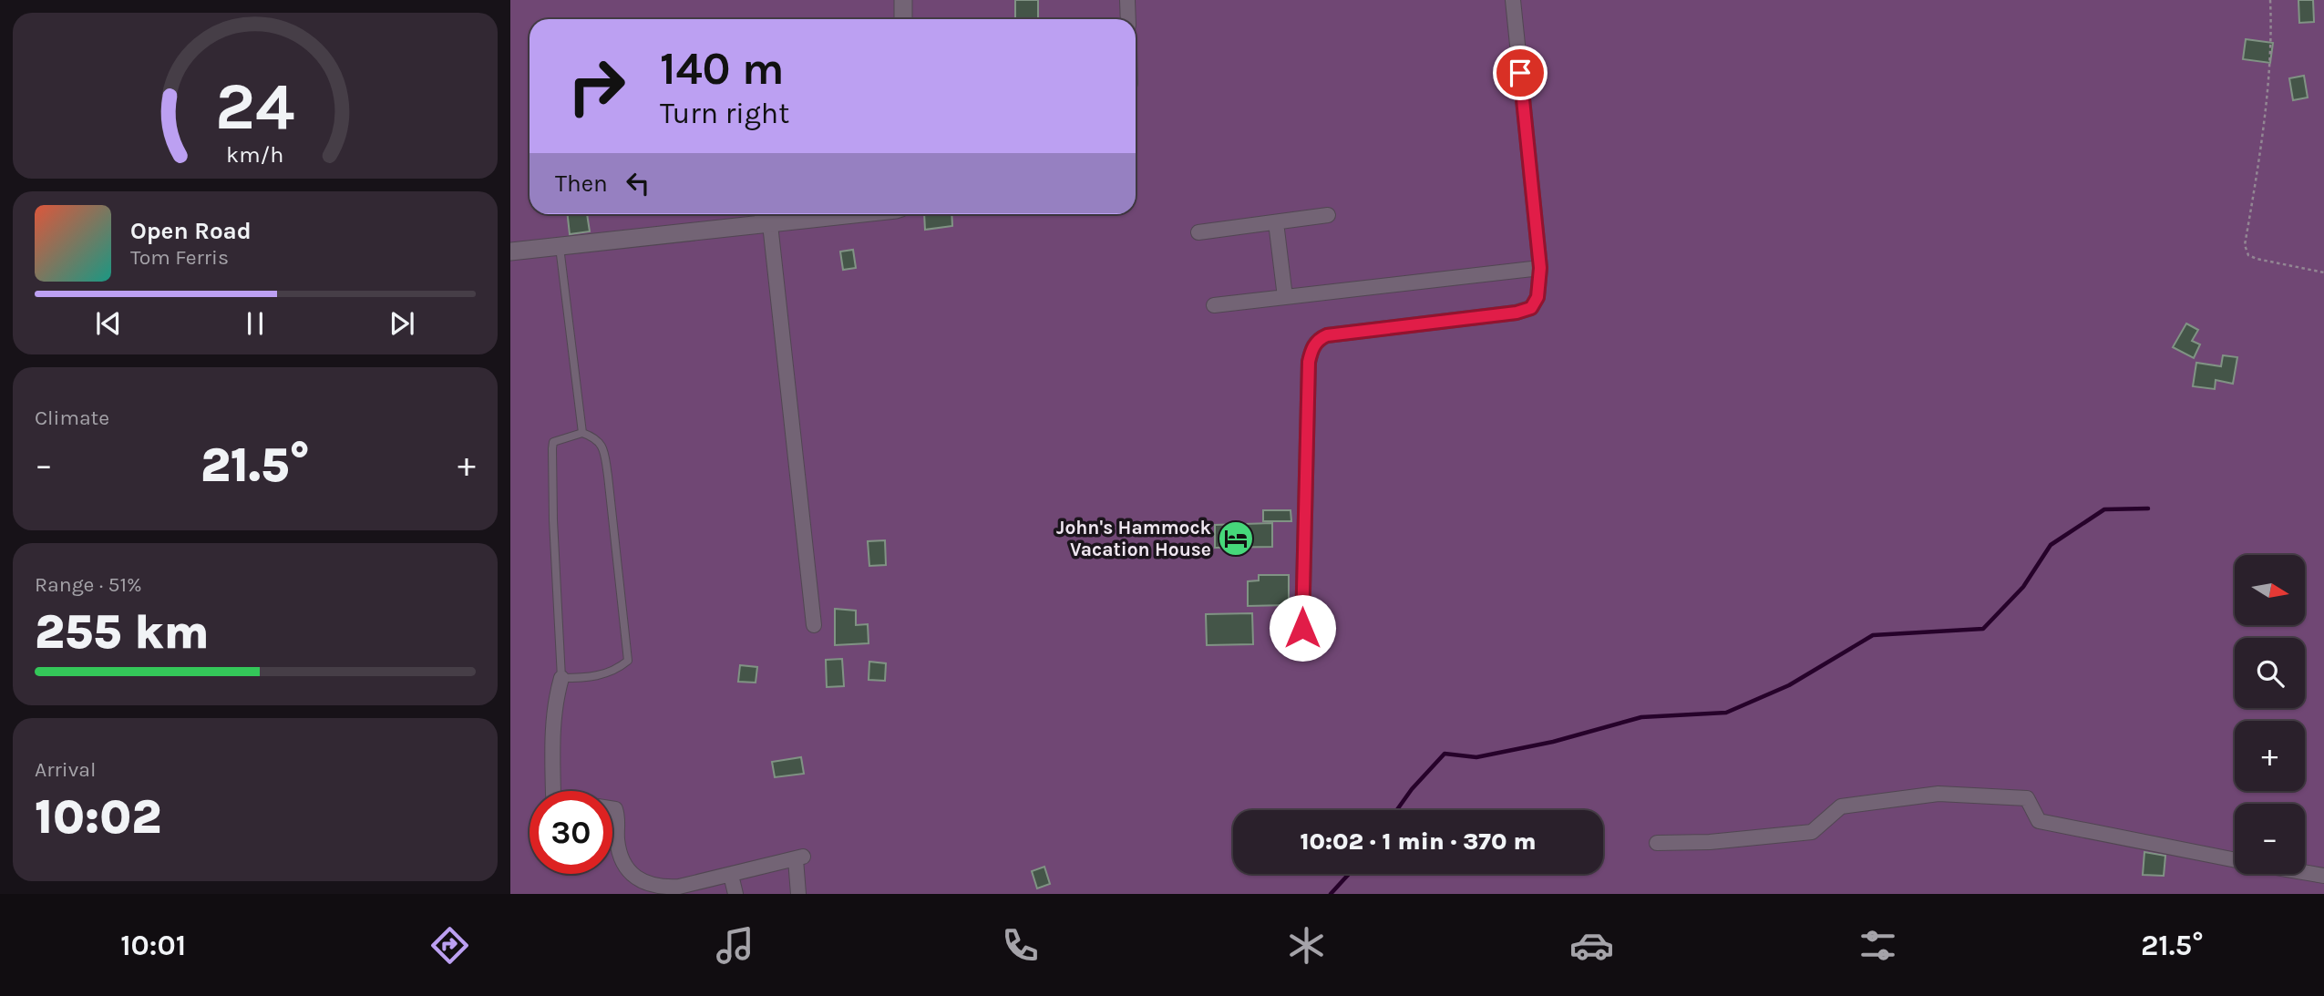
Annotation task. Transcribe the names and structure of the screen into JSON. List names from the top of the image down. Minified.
{"places":{"hotel":["John's Hammock Vacation House"]},"north":"right","page":{"turn":["140 m","Turn right"],"then":"Then","song":["Open Road","Tom Ferris"],"tile":["Climate",["Range · 51%","255 km"],["Arrival","10:02"]],"heat":["−","21.5°","+"],"map_buttons":["+","−"],"limit":"30","trip":"10:02 · 1 min · 370 m","tabs":["10:01","21.5°"],"gauge":["24","km/h"]}}
